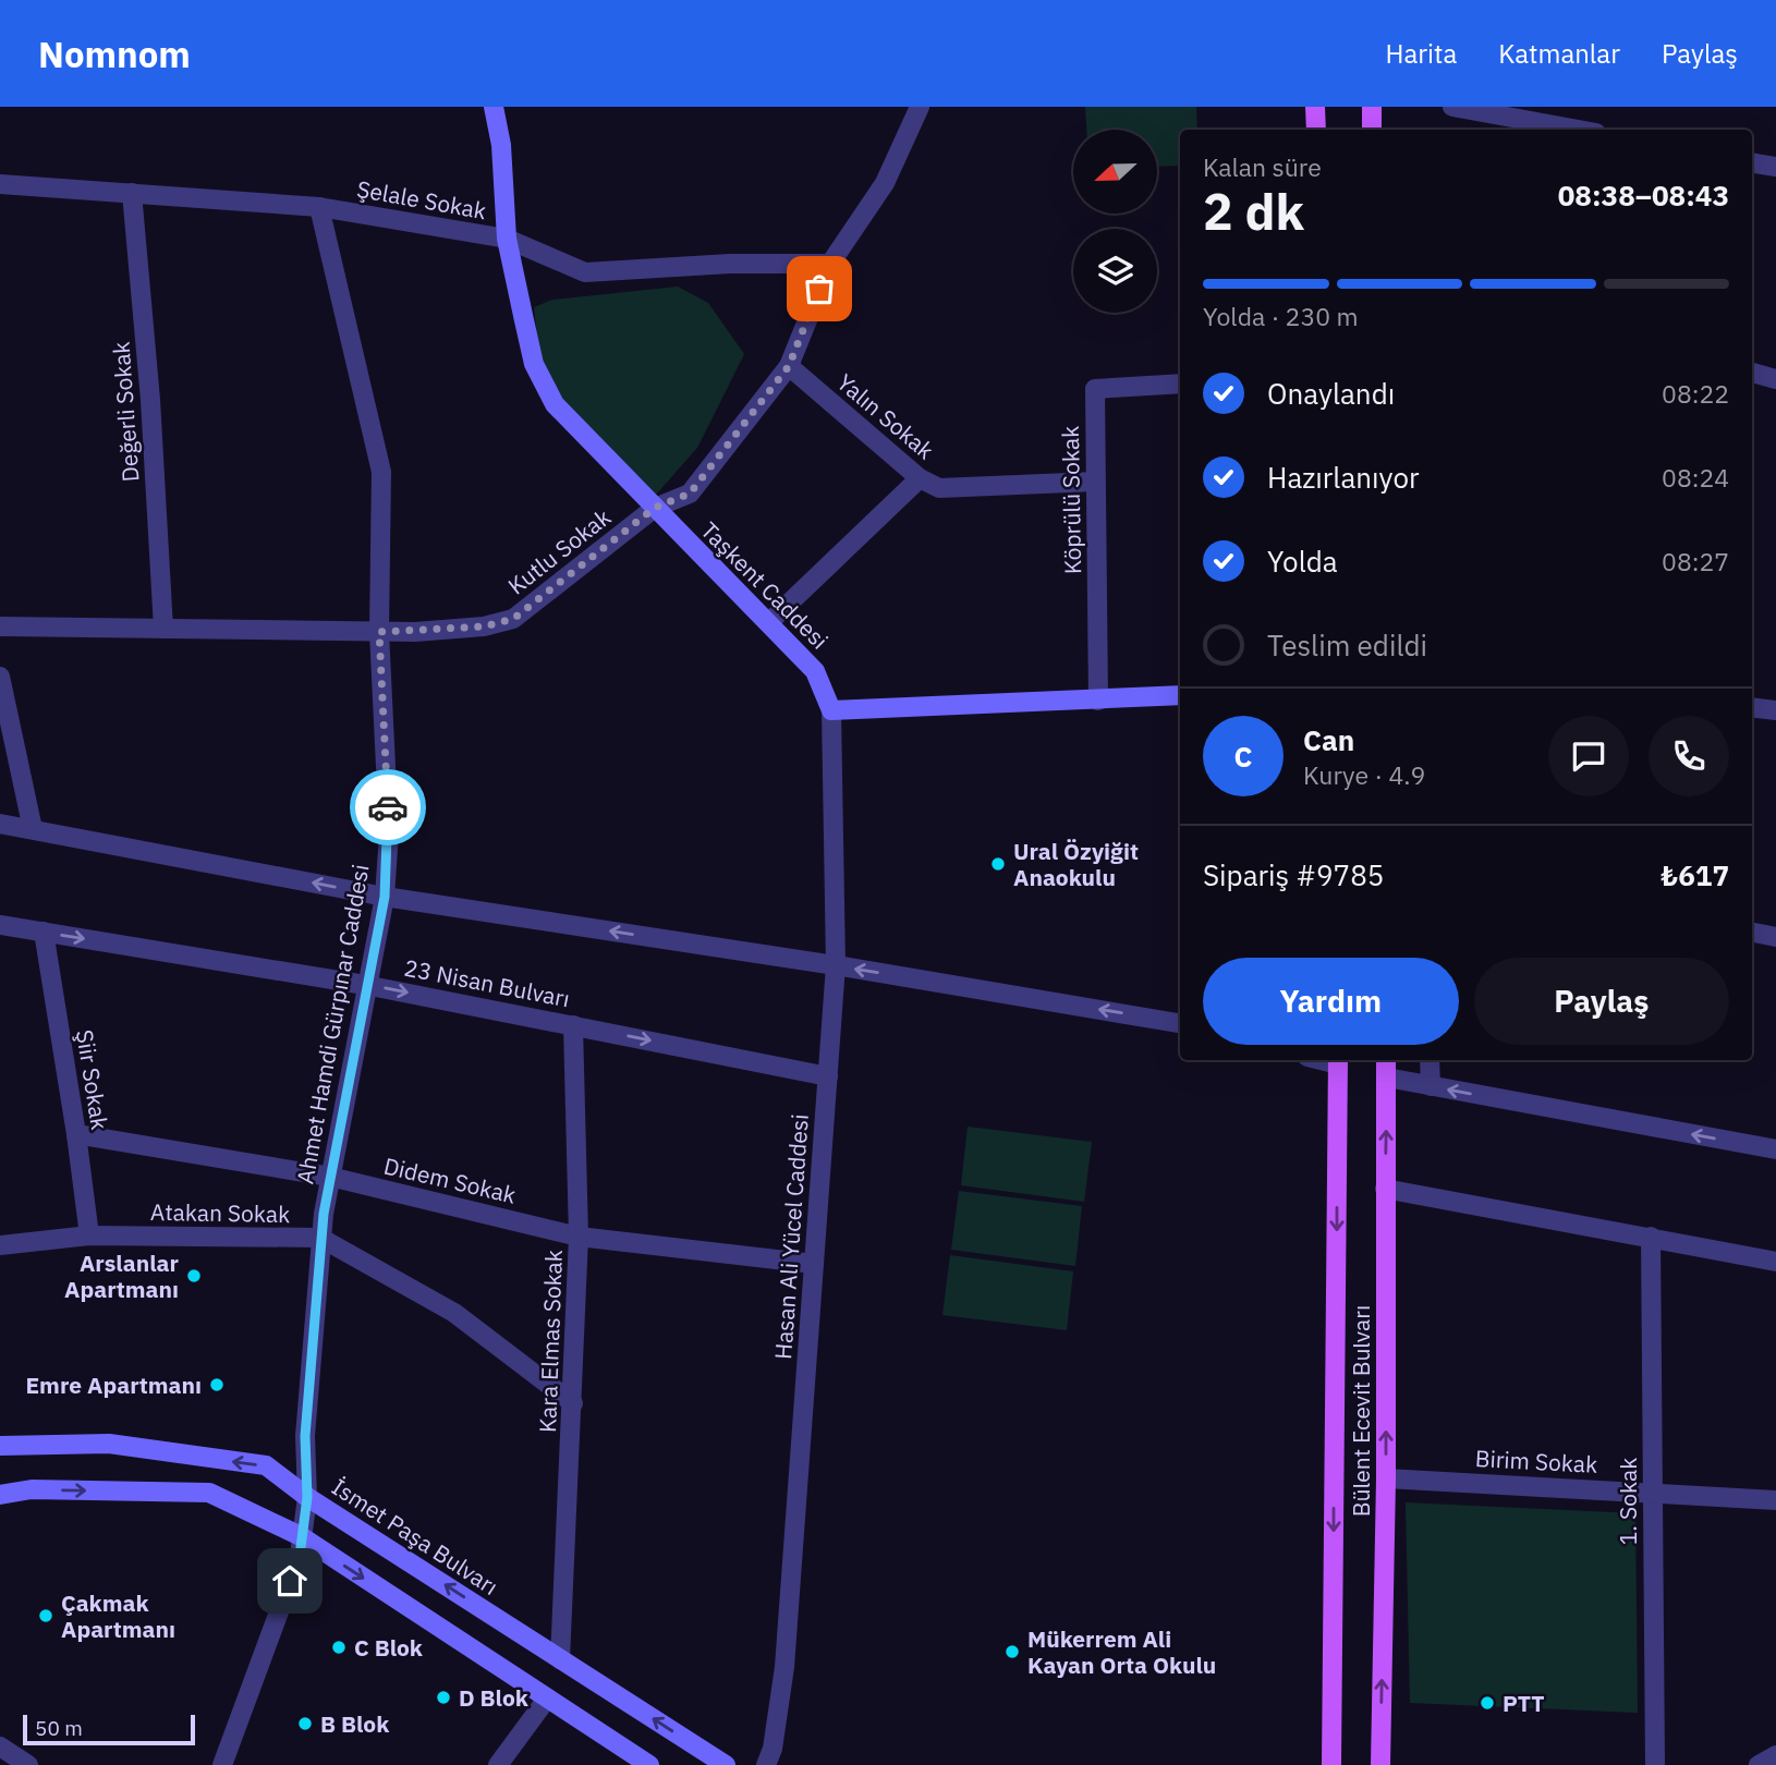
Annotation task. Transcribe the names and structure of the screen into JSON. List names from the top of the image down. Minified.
{"streets":{"main road":["Bülent Ecevit Bulvarı"],"street":["Şelale Sokak","Değerli Sokak","Yalın Sokak","Köprülü Sokak","Kutlu Sokak","Taşkent Caddesi","23 Nisan Bulvarı","Ahmet Hamdi Gürpınar Caddesi","Şiir Sokak","Didem Sokak","Atakan Sokak","Hasan Ali Yücel Caddesi","Kara Elmas Sokak","Birim Sokak","1. Sokak","İsmet Paşa Bulvarı"]},"crossings":[["Şelale Sokak","Değerli Sokak"],["Şelale Sokak","Kutlu Sokak"],["Şelale Sokak","Taşkent Caddesi"],["Şelale Sokak","Ahmet Hamdi Gürpınar Caddesi"],["Değerli Sokak","Kutlu Sokak"],["Yalın Sokak","Köprülü Sokak"],["Yalın Sokak","Kutlu Sokak"],["Kutlu Sokak","Taşkent Caddesi"],["Kutlu Sokak","Ahmet Hamdi Gürpınar Caddesi"],["Taşkent Caddesi","Hasan Ali Yücel Caddesi"],["23 Nisan Bulvarı","Ahmet Hamdi Gürpınar Caddesi"],["23 Nisan Bulvarı","Şiir Sokak"],["23 Nisan Bulvarı","Hasan Ali Yücel Caddesi"],["23 Nisan Bulvarı","Kara Elmas Sokak"],["Ahmet Hamdi Gürpınar Caddesi","Didem Sokak"],["Ahmet Hamdi Gürpınar Caddesi","Atakan Sokak"],["Ahmet Hamdi Gürpınar Caddesi","İsmet Paşa Bulvarı"],["Şiir Sokak","Didem Sokak"],["Şiir Sokak","Atakan Sokak"],["Didem Sokak","Hasan Ali Yücel Caddesi"],["Didem Sokak","Kara Elmas Sokak"],["Atakan Sokak","Kara Elmas Sokak"],["Kara Elmas Sokak","İsmet Paşa Bulvarı"],["Bülent Ecevit Bulvarı","Birim Sokak"],["Birim Sokak","1. Sokak"]],"places":["Ural Özyiğit Anaokulu","Arslanlar Apartmanı","Emre Apartmanı","Çakmak Apartmanı","C Blok","Mükerrem Ali Kayan Orta Okulu","D Blok","PTT","B Blok"],"scale_bar":"50 m","north":"left","page":{"header":"Nomnom","nav":["Harita","Katmanlar","Paylaş"],"heading":["2 dk","Kalan süre","08:38–08:43"],"panel":["Can","Kurye · 4.9","Sipariş #9785","₺617"],"bar":"Yolda · 230 m","list":[["Onaylandı","08:22"],["Hazırlanıyor","08:24"],["Yolda","08:27"],"Teslim edildi"],"round":"C","buttons":["Yardım","Paylaş"],"scale":"50 m"}}
